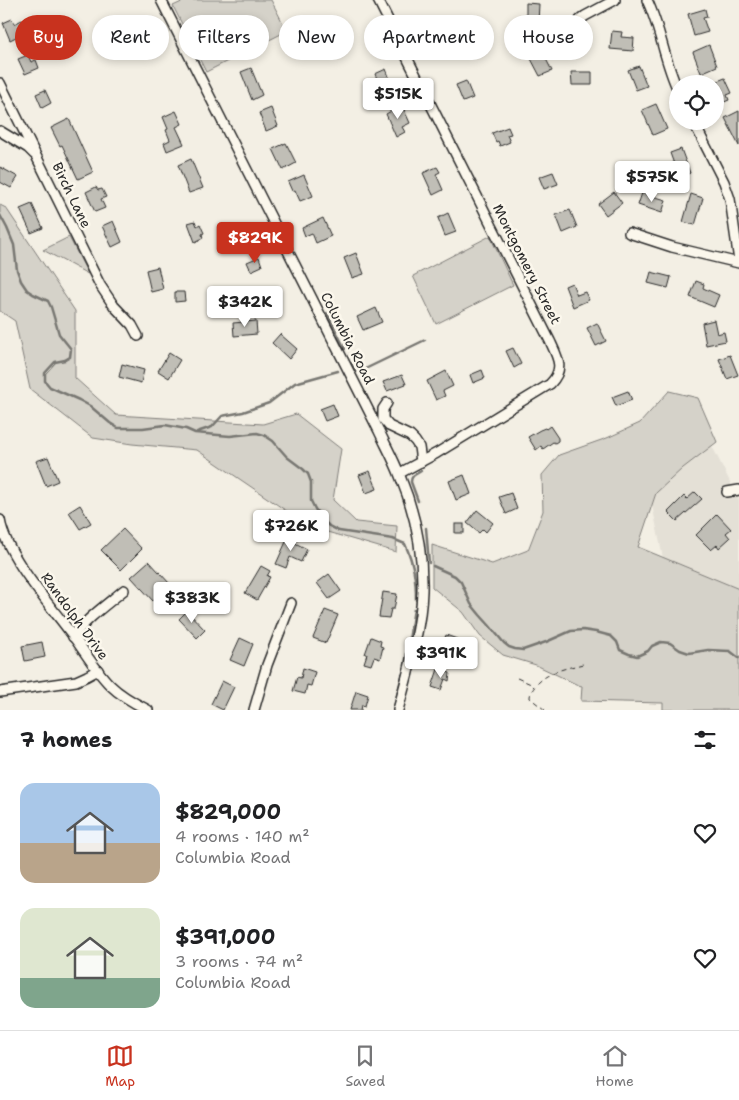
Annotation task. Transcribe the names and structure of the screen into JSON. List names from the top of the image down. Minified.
{"streets":{"street":["Birch Lane","Montgomery Street","Columbia Road","Randolph Drive"]},"crossings":[["Montgomery Street","Columbia Road"]],"page":{"chip":["Buy","Rent","Filters","New","Apartment","House"],"price":["$515K","$575K","$829K","$342K","$726K","$383K","$391K"],"heading":"7 homes","list":[{"name":"$829,000","note":"4 rooms · 140 m² · Columbia Road"},{"name":"$391,000","note":"3 rooms · 74 m² · Columbia Road"}],"tabs":["Map","Saved","Home"]}}
